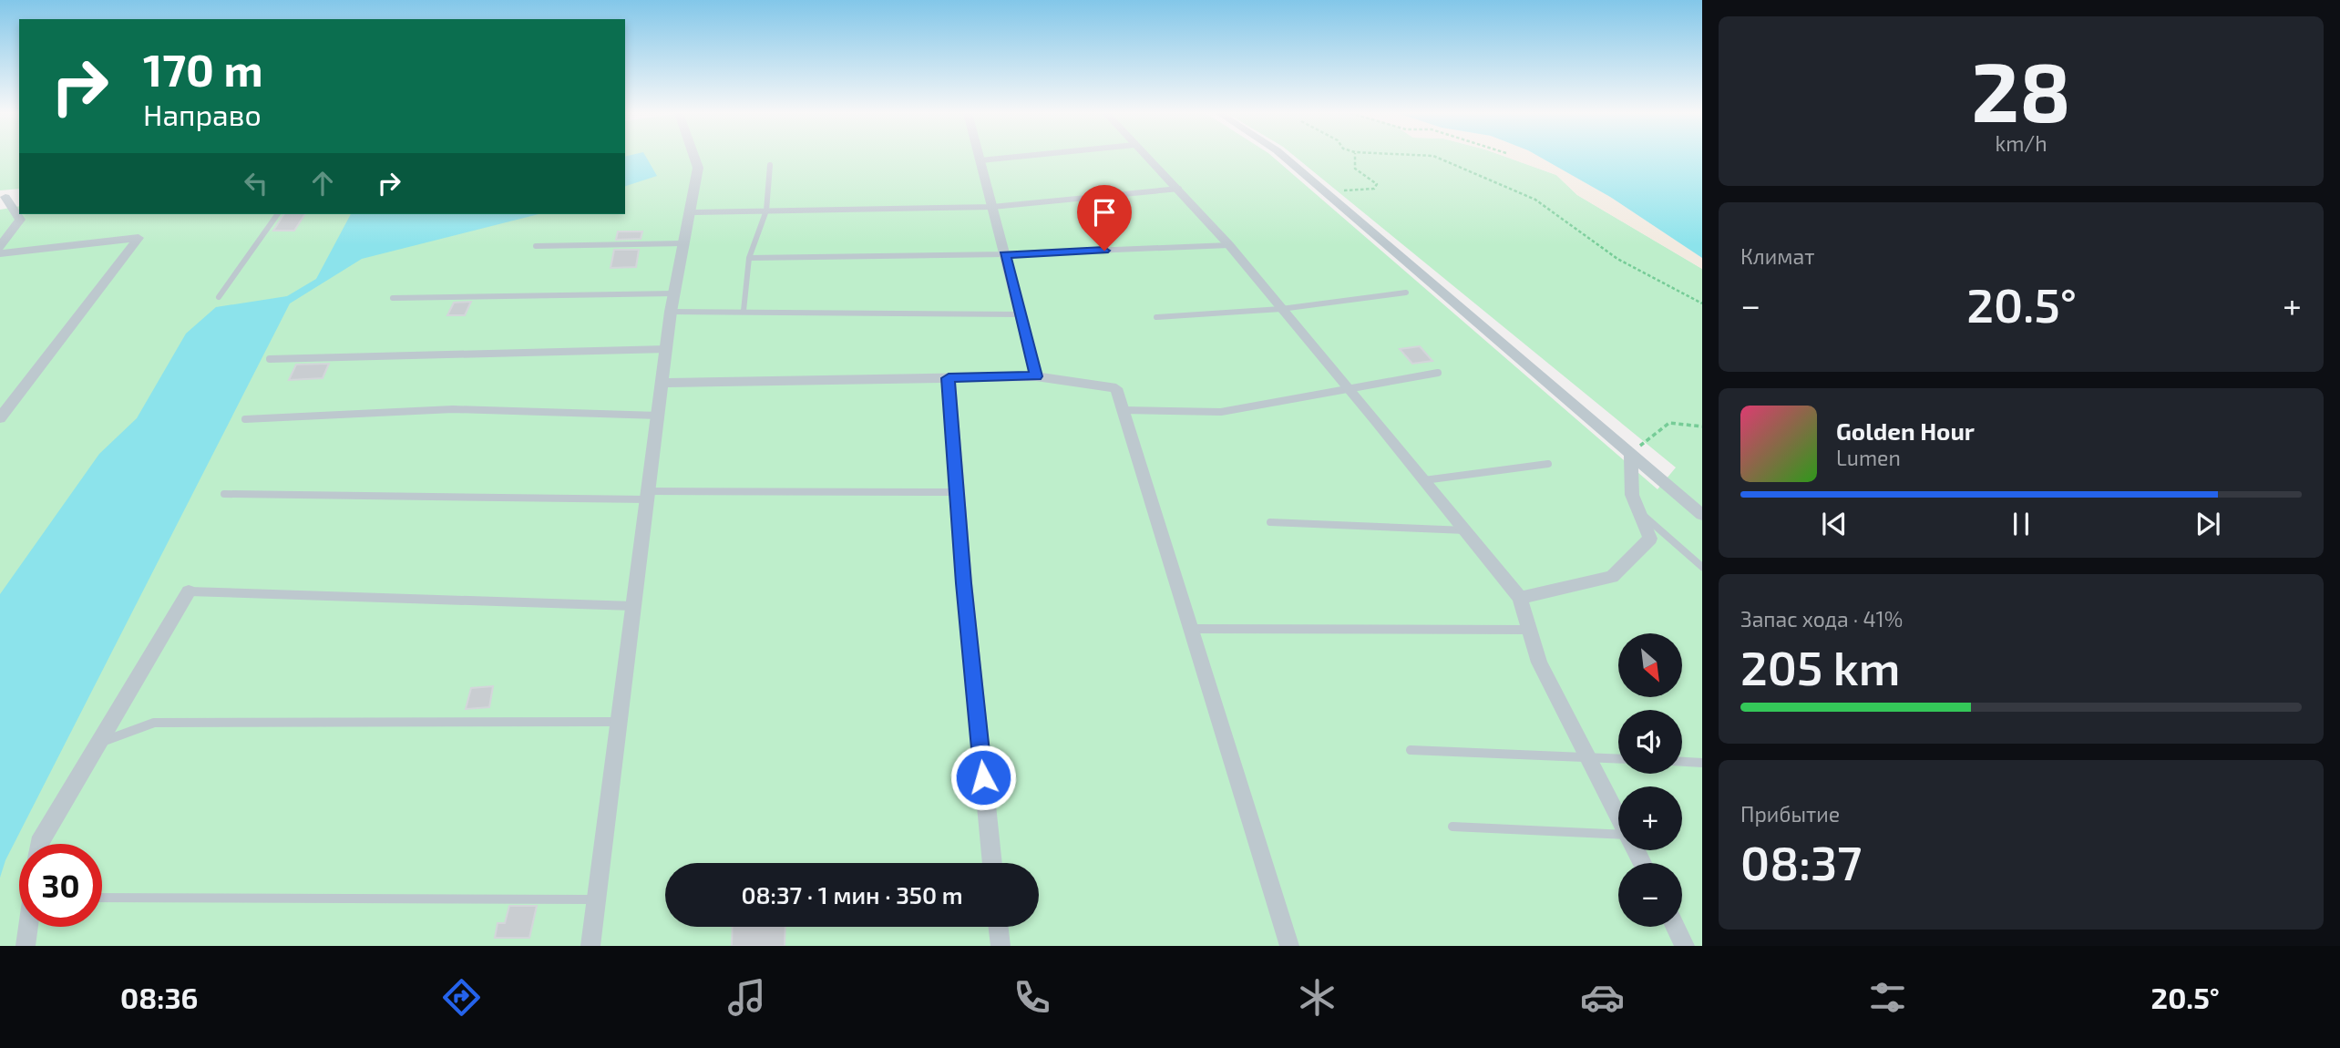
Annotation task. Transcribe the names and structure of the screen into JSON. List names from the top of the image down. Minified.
{"north":"bottom right","page":{"tile":[["28","km/h"],"Климат",["Запас хода · 41%","205 km"],["Прибытие","08:37"]],"turn":["170 m","Направо"],"heat":["−","20.5°","+"],"song":["Golden Hour","Lumen"],"map_buttons":["+","−"],"limit":"30","trip":"08:37 · 1 мин · 350 m","tabs":["08:36","20.5°"]}}
